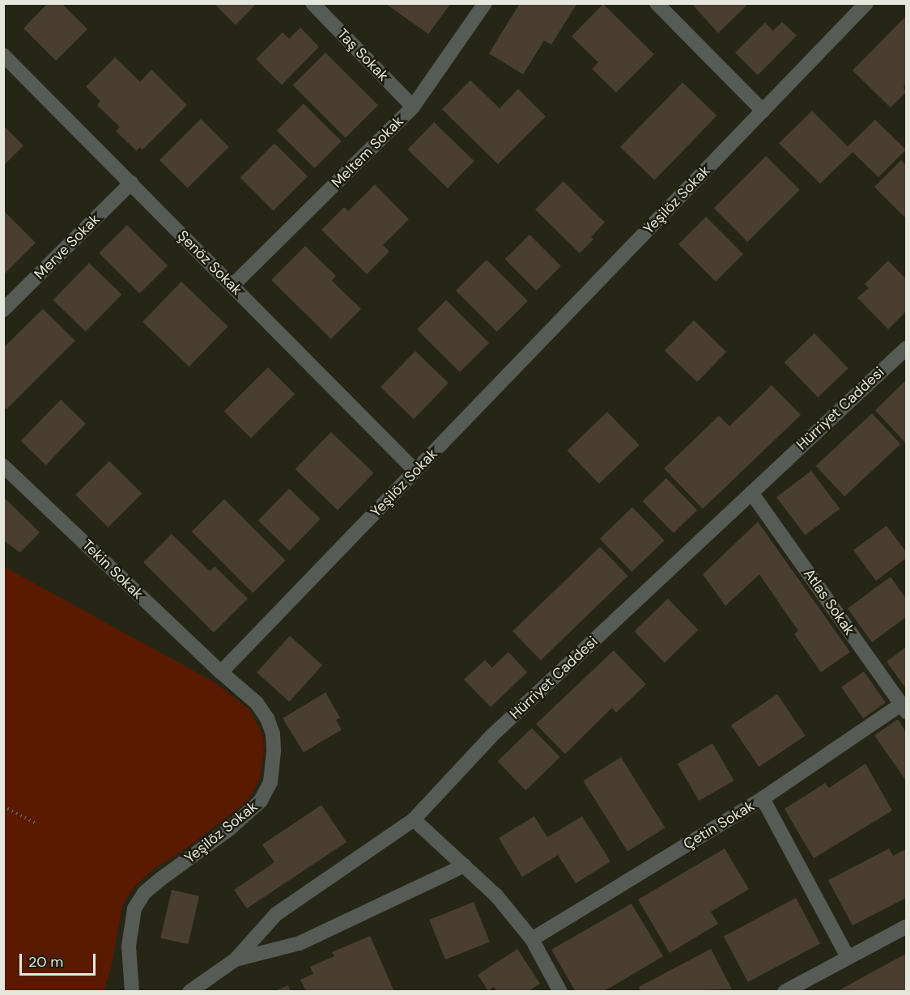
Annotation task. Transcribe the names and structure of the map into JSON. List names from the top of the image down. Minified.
{"streets":{"street":["Taş Sokak","Meltem Sokak","Yeşilöz Sokak","Merve Sokak","Şenöz Sokak","Hürriyet Caddesi","Tekin Sokak","Atlas Sokak","Çetin Sokak"]},"crossings":[["Taş Sokak","Meltem Sokak"],["Meltem Sokak","Şenöz Sokak"],["Yeşilöz Sokak","Şenöz Sokak"],["Yeşilöz Sokak","Tekin Sokak"],["Merve Sokak","Şenöz Sokak"],["Hürriyet Caddesi","Atlas Sokak"],["Atlas Sokak","Çetin Sokak"]],"scale_bar":"20 m"}
